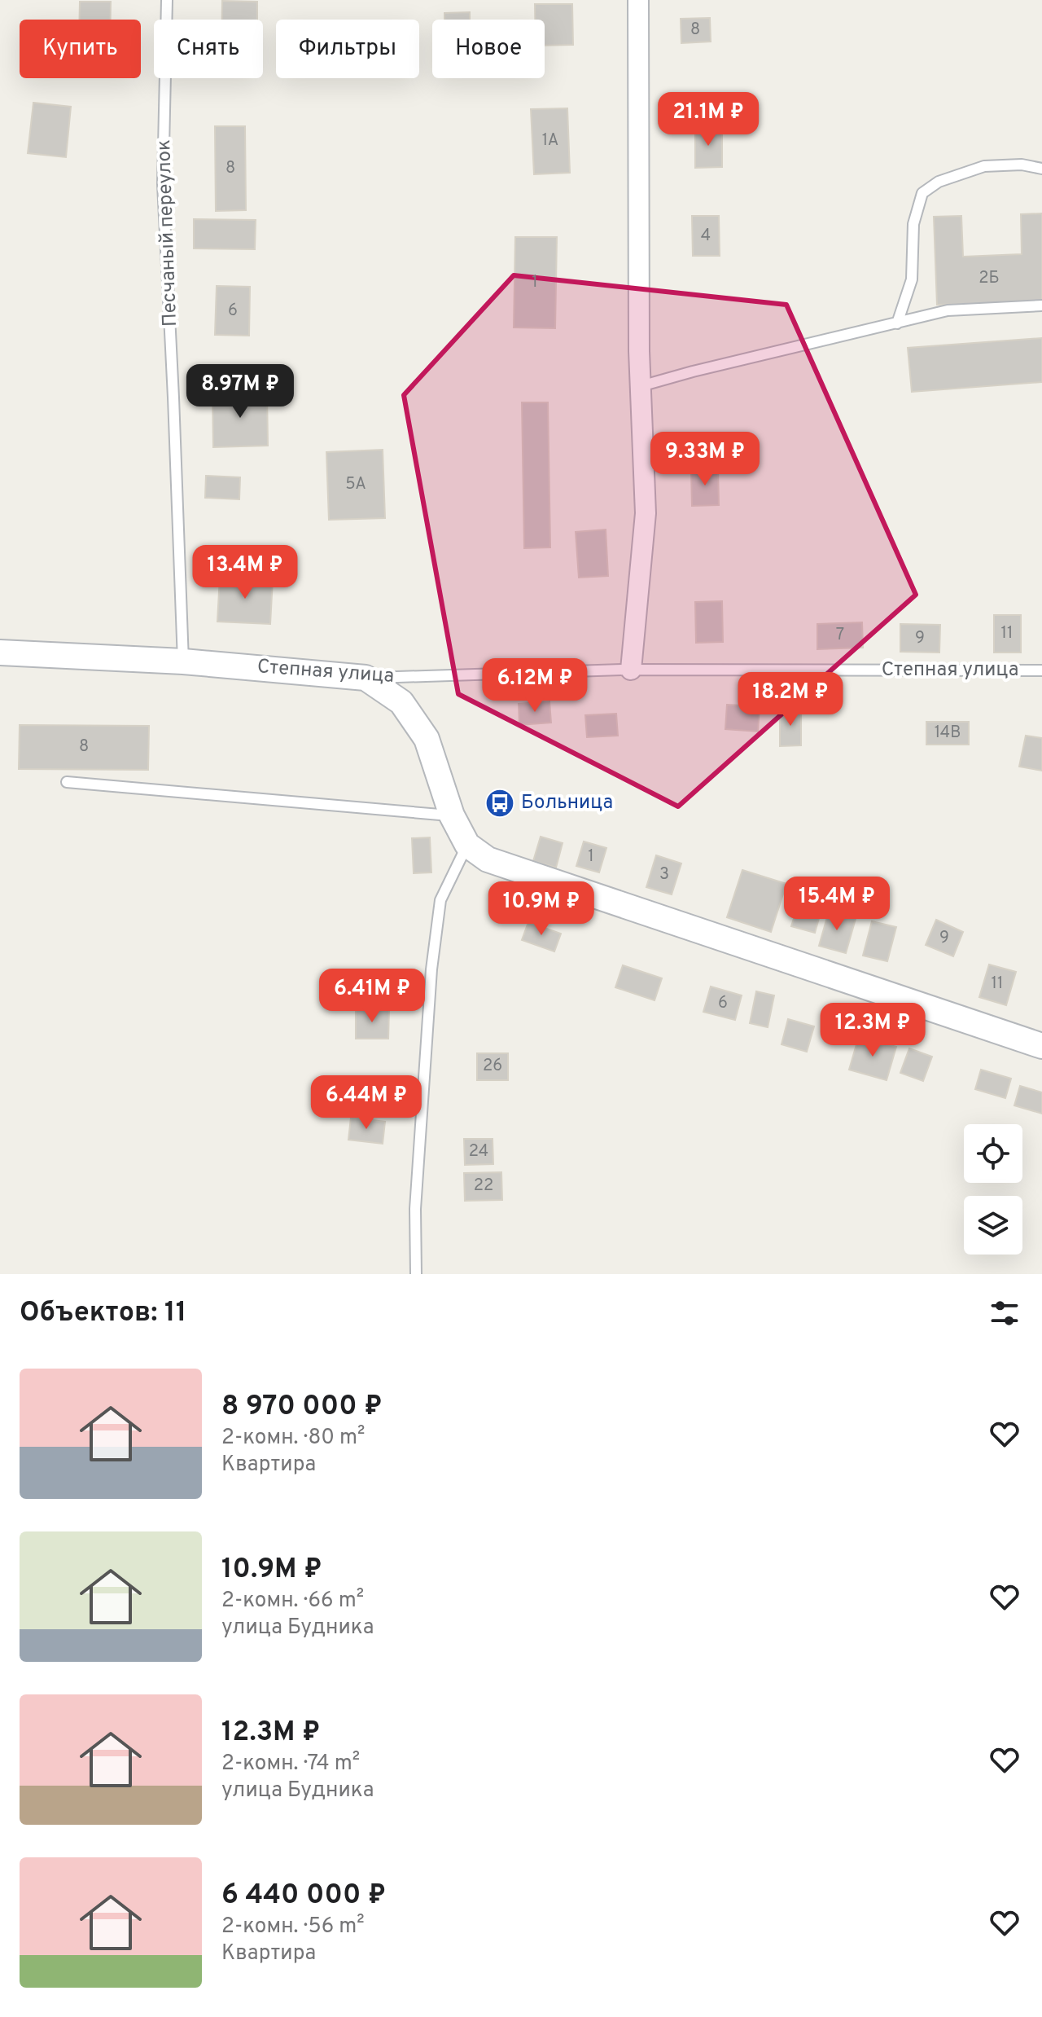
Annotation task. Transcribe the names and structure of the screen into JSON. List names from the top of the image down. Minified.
{"streets":{"street":["Степная улица"],"lane":["Песчаный переулок"]},"crossings":[["Песчаный переулок","Степная улица"]],"places":{"bus stop":["Больница"]},"house_numbers":["8","1А","8","4","2Б","1","6","5А","11","7","9","14В","8","1","3","9","11","6","26","24","22"],"page":{"chip":["Купить","Снять","Фильтры","Новое"],"price":["21.1M ₽","8.97M ₽","9.33M ₽","13.4M ₽","6.12M ₽","18.2M ₽","15.4M ₽","10.9M ₽","6.41M ₽","12.3M ₽","6.44M ₽"],"heading":"Объектов: 11","list":[{"name":"8 970 000 ₽","note":"2-комн. · 80 m² · Квартира"},{"name":"10.9M ₽","note":"2-комн. · 66 m² · улица Будника"},{"name":"12.3M ₽","note":"2-комн. · 74 m² · улица Будника"},{"name":"6 440 000 ₽","note":"2-комн. · 56 m² · Квартира"}]}}
